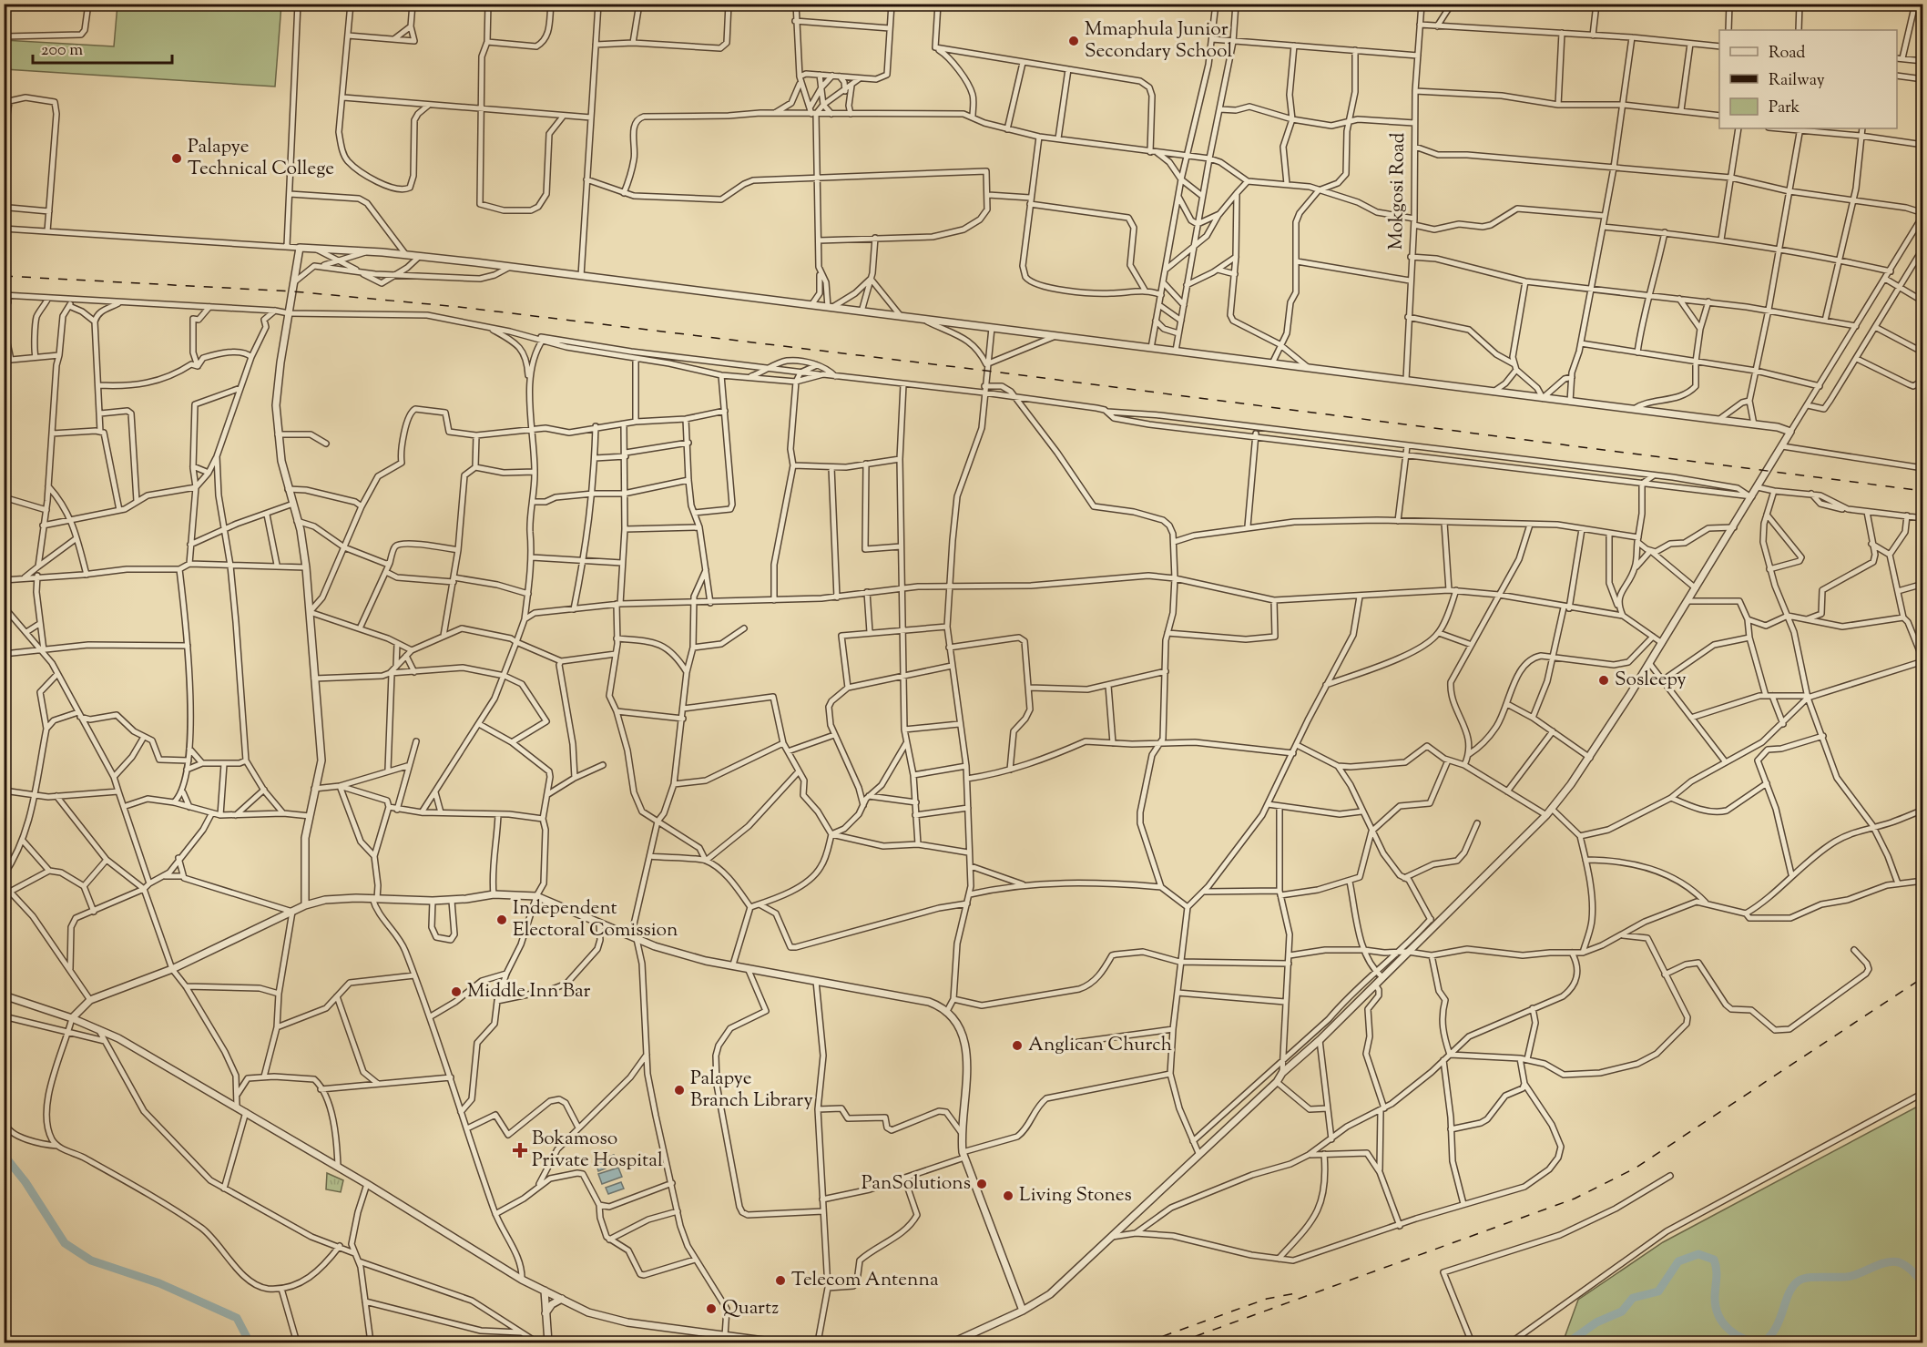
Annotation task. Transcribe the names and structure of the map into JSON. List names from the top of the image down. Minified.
{"streets":{"street":["Mokgosi Road"]},"places":{"other":["Mmaphula Junior Secondary School","Palapye Technical College","Sosleepy","Independent Electoral Comission","Middle Inn Bar","Anglican Church","Palapye Branch Library","PanSolutions","Living Stones","Telecom Antenna","Quartz"],"health":["Bokamoso Private Hospital"]},"legend":["Road","Railway","Park"],"scale_bar":"200 m"}
